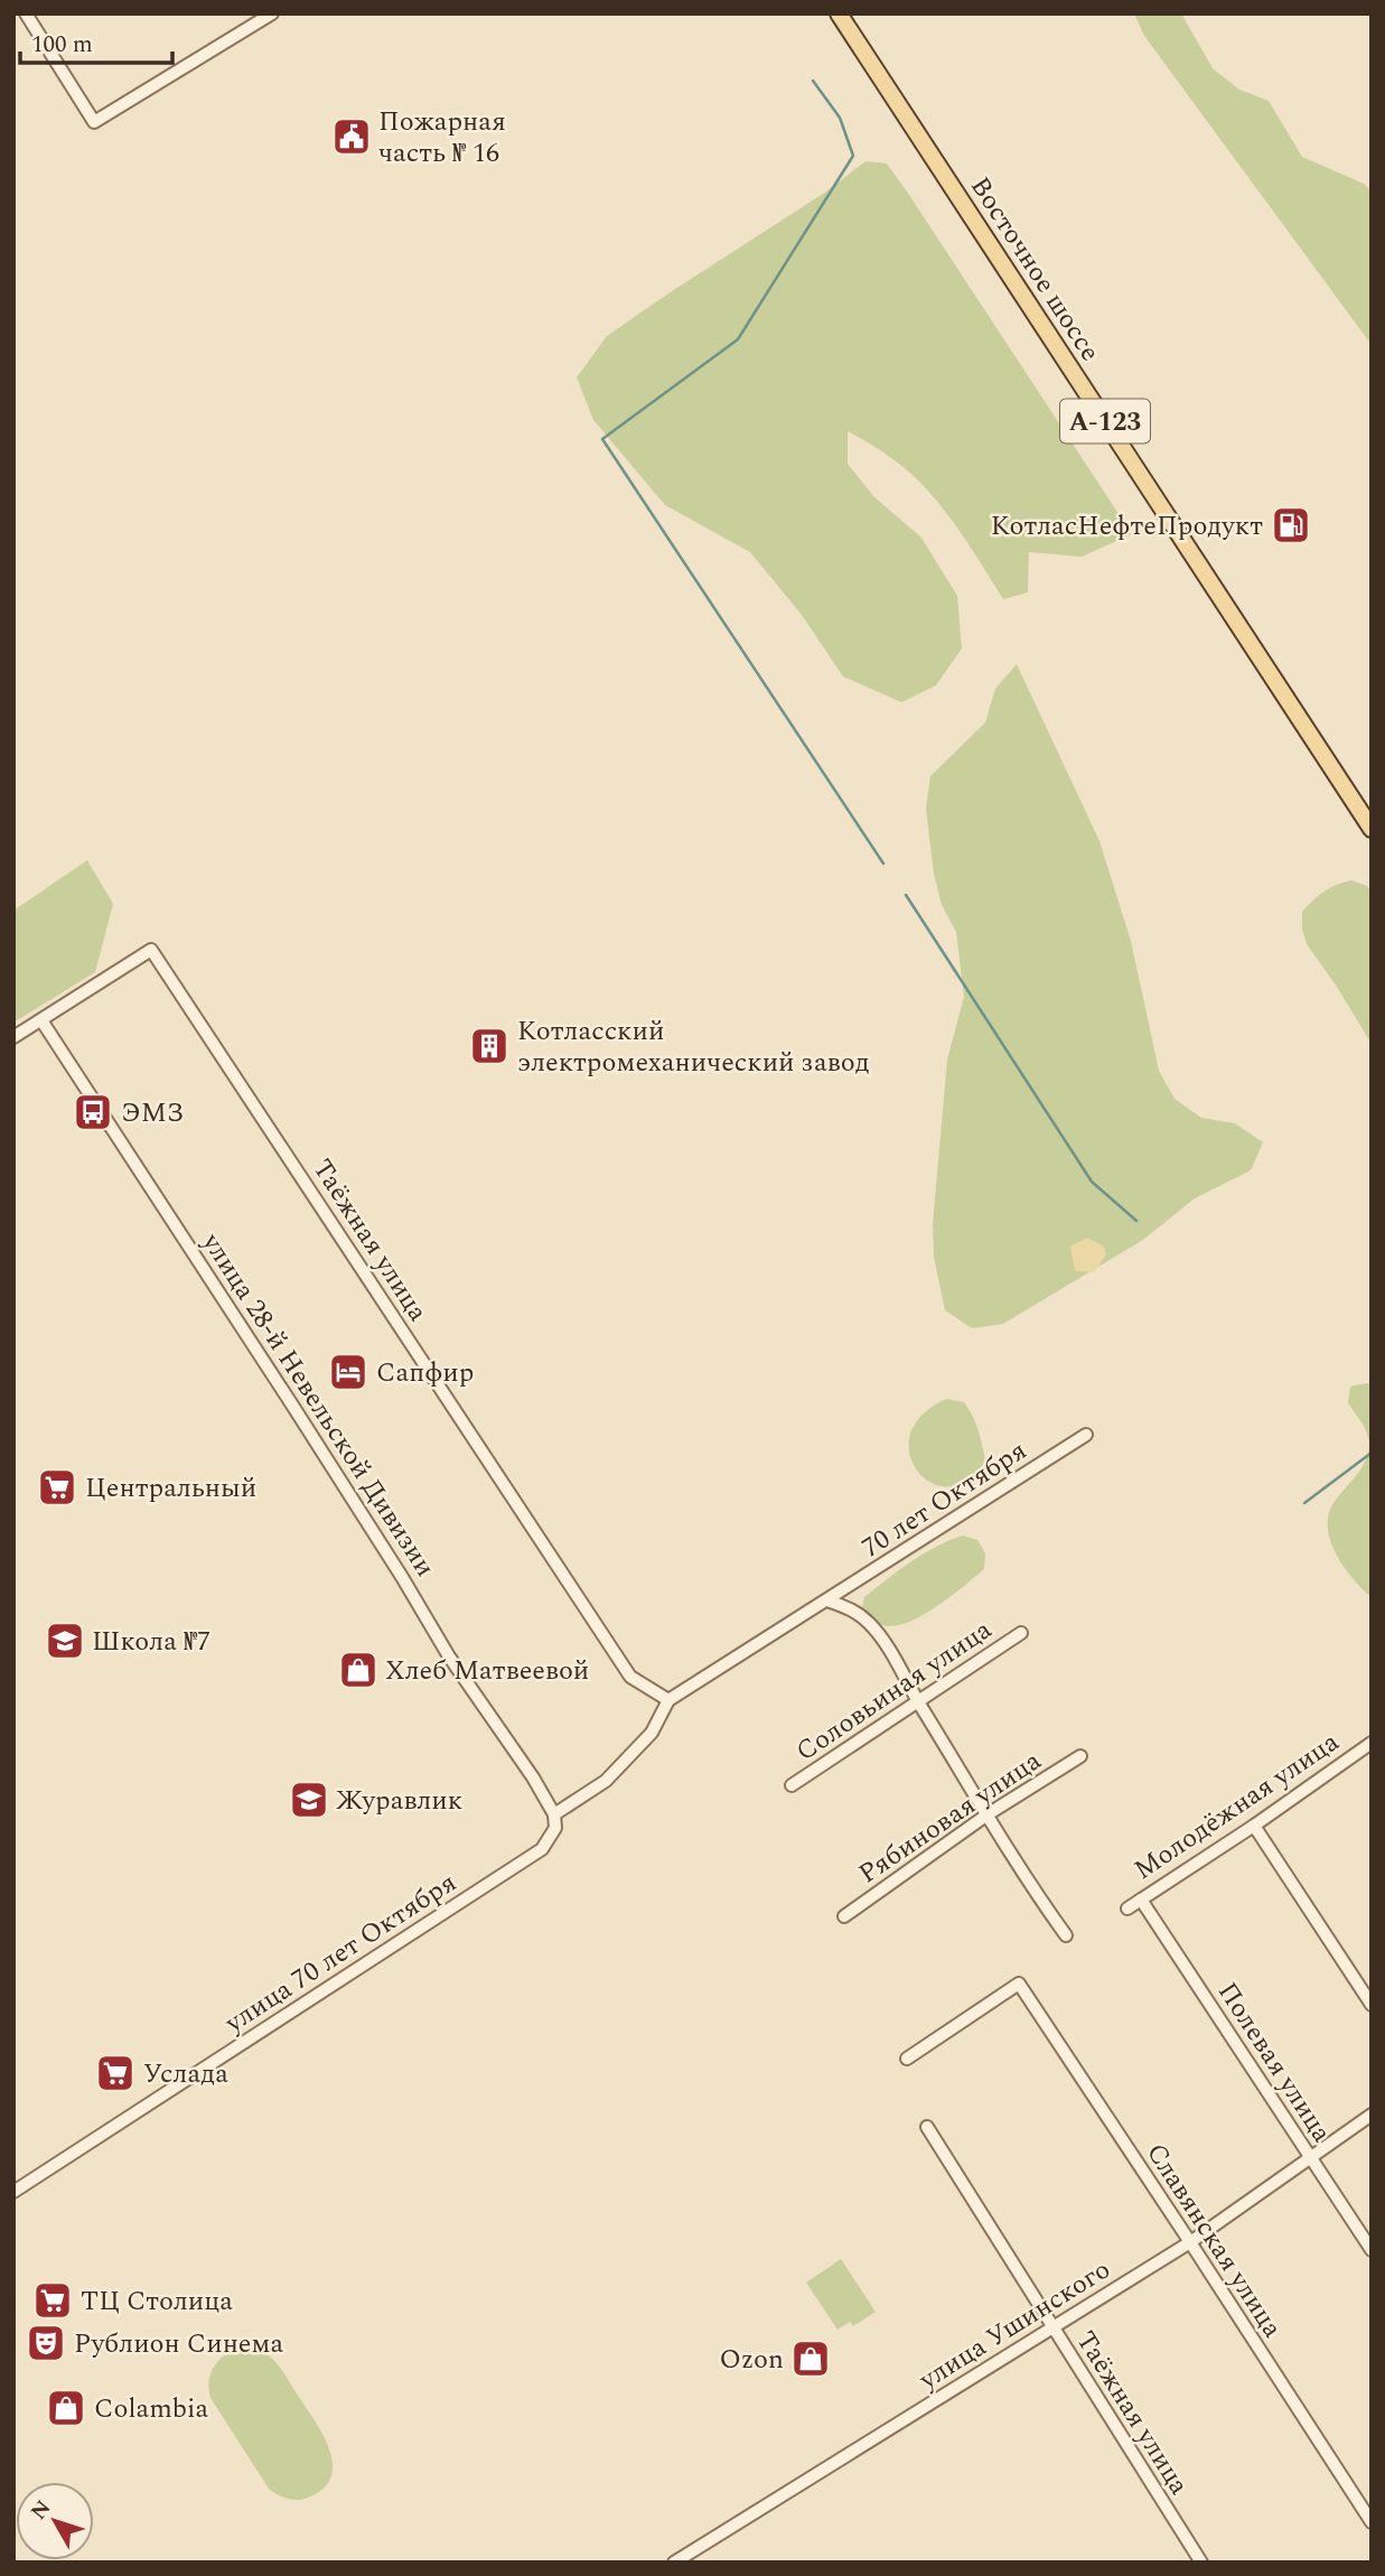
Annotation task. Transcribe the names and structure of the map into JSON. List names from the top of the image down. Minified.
{"streets":{"main road":["Восточное шоссе","А-123"],"street":["Таёжная улица","улица 28-й Невельской Дивизии","70 лет Октября","Соловьиная улица","Молодёжная улица","Рябиновая улица","улица 70 лет Октября","Полевая улица","Славянская улица","улица Ушинского"]},"crossings":[["Таёжная улица","улица 28-й Невельской Дивизии"],["Таёжная улица","70 лет Октября"],["Таёжная улица","улица Ушинского"],["улица 28-й Невельской Дивизии","улица 70 лет Октября"],["Молодёжная улица","Полевая улица"],["Полевая улица","улица Ушинского"],["Славянская улица","улица Ушинского"]],"places":{"public building":["Пожарная часть № 16"],"fuel station":["КотласНефтеПродукт"],"building":["Котласский электромеханический завод"],"bus stop":["ЭМЗ"],"hotel":["Сапфир"],"supermarket":["Центральный","Услада","ТЦ Столица"],"school or university":["Школа №7","Журавлик"],"shop":["Хлеб Матвеевой","Ozon","Colambia"],"theatre":["Рублион Синема"]},"scale_bar":"100 m","north":"top left"}
